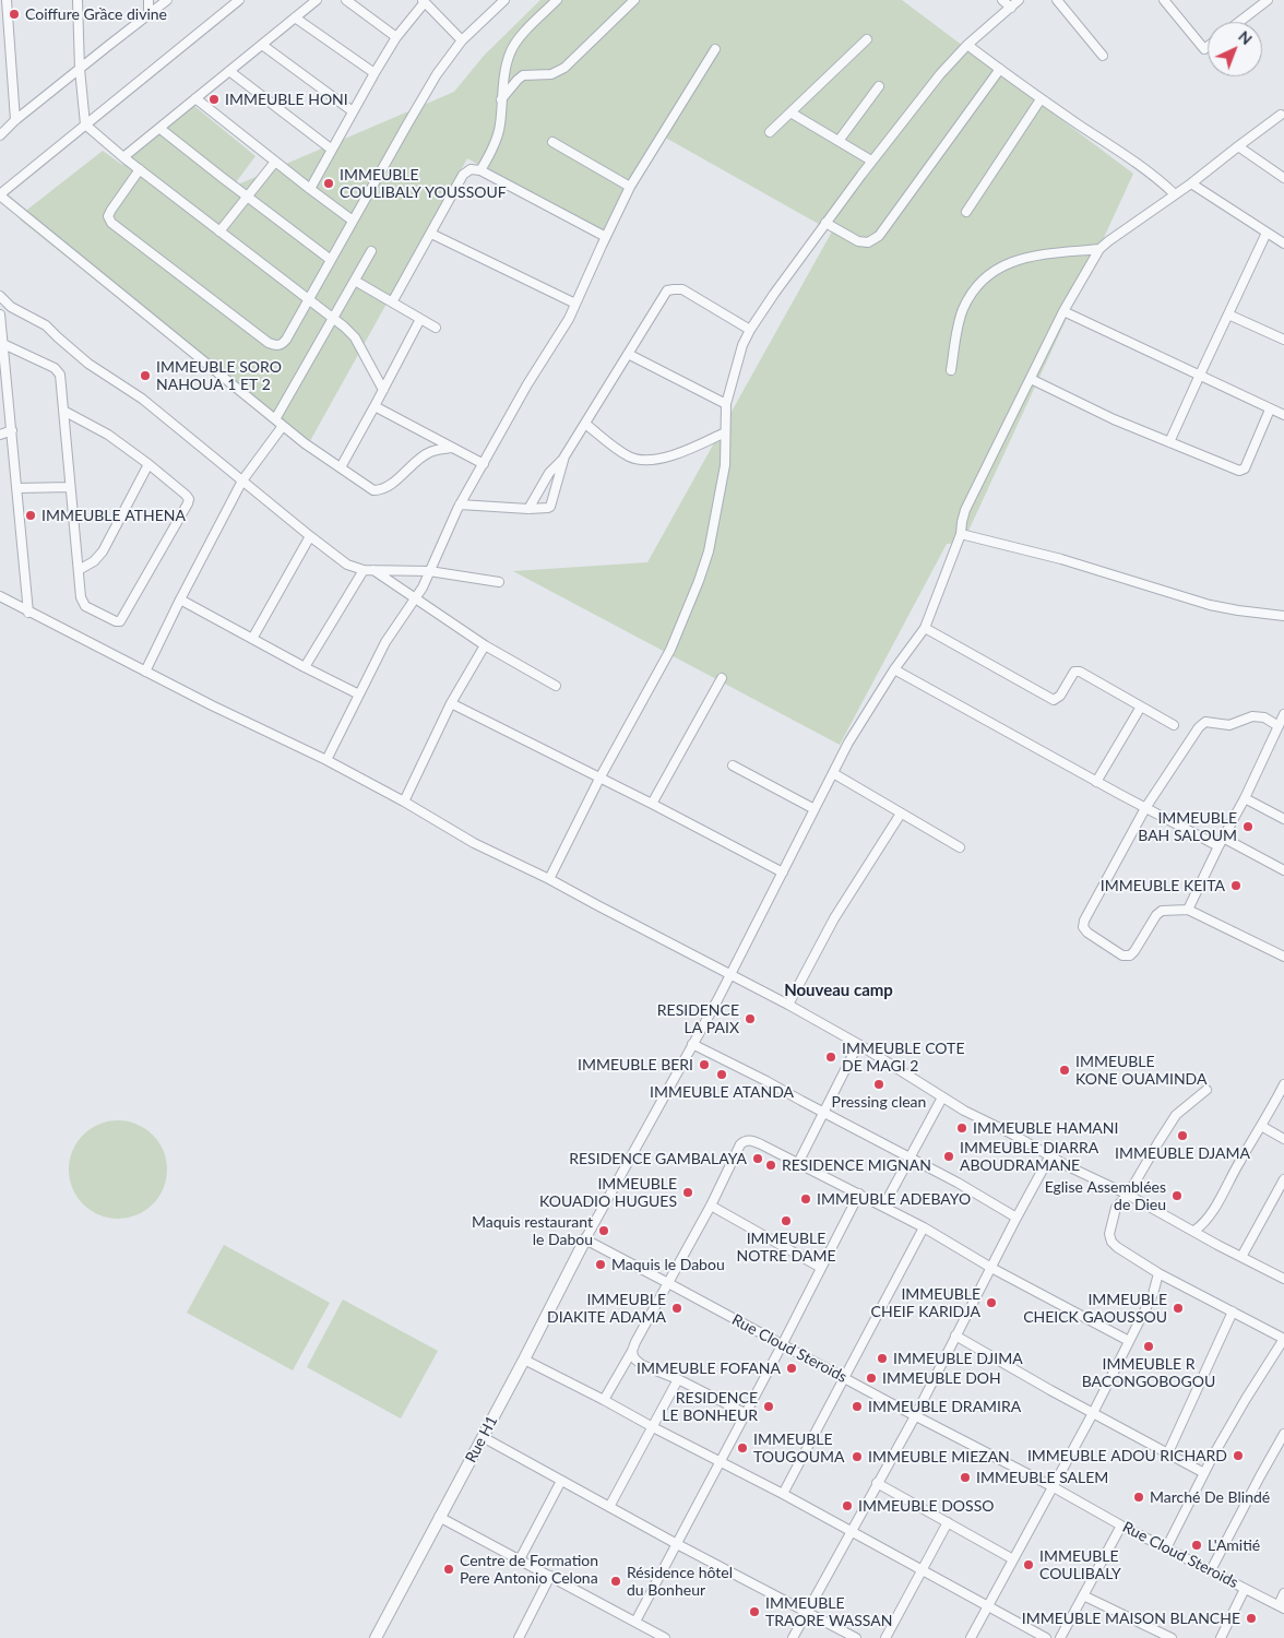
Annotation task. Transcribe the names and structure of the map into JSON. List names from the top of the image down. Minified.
{"streets":{"street":["Rue Cloud Steroids","Rue H1"]},"crossings":[["Rue Cloud Steroids","Rue H1"]],"districts":["Nouveau camp"],"places":["Coiffure Grầce divine","IMMEUBLE HONI","IMMEUBLE COULIBALY YOUSSOUF","IMMEUBLE SORO NAHOUA 1 ET 2","IMMEUBLE ATHENA","IMMEUBLE BAH SALOUM","IMMEUBLE KEITA","RESIDENCE LA PAIX","IMMEUBLE COTE DE MAGI 2","IMMEUBLE BERI","IMMEUBLE KONE OUAMINDA","IMMEUBLE ATANDA","Pressing clean","IMMEUBLE HAMANI","IMMEUBLE DJAMA","IMMEUBLE DIARRA ABOUDRAMANE","RESIDENCE GAMBALAYA","RESIDENCE MIGNAN","IMMEUBLE KOUADIO HUGUES","Eglise Assemblées de Dieu","IMMEUBLE ADEBAYO","IMMEUBLE NOTRE DAME","Maquis restaurant le Dabou","Maquis le Dabou","IMMEUBLE CHEIF KARIDJA","IMMEUBLE DIAKITE ADAMA","IMMEUBLE CHEICK GAOUSSOU","IMMEUBLE R BACONGOBOGOU","IMMEUBLE DJIMA","IMMEUBLE FOFANA","IMMEUBLE DOH","RESIDENCE LE BONHEUR","IMMEUBLE DRAMIRA","IMMEUBLE TOUGOUMA","IMMEUBLE ADOU RICHARD","IMMEUBLE MIEZAN","IMMEUBLE SALEM","Marché De Blindé","IMMEUBLE DOSSO","L'Amitié","IMMEUBLE COULIBALY","Centre de Formation Pere Antonio Celona","Résidence hôtel du Bonheur","IMMEUBLE TRAORE WASSAN","IMMEUBLE MAISON BLANCHE"],"north":"top right"}
